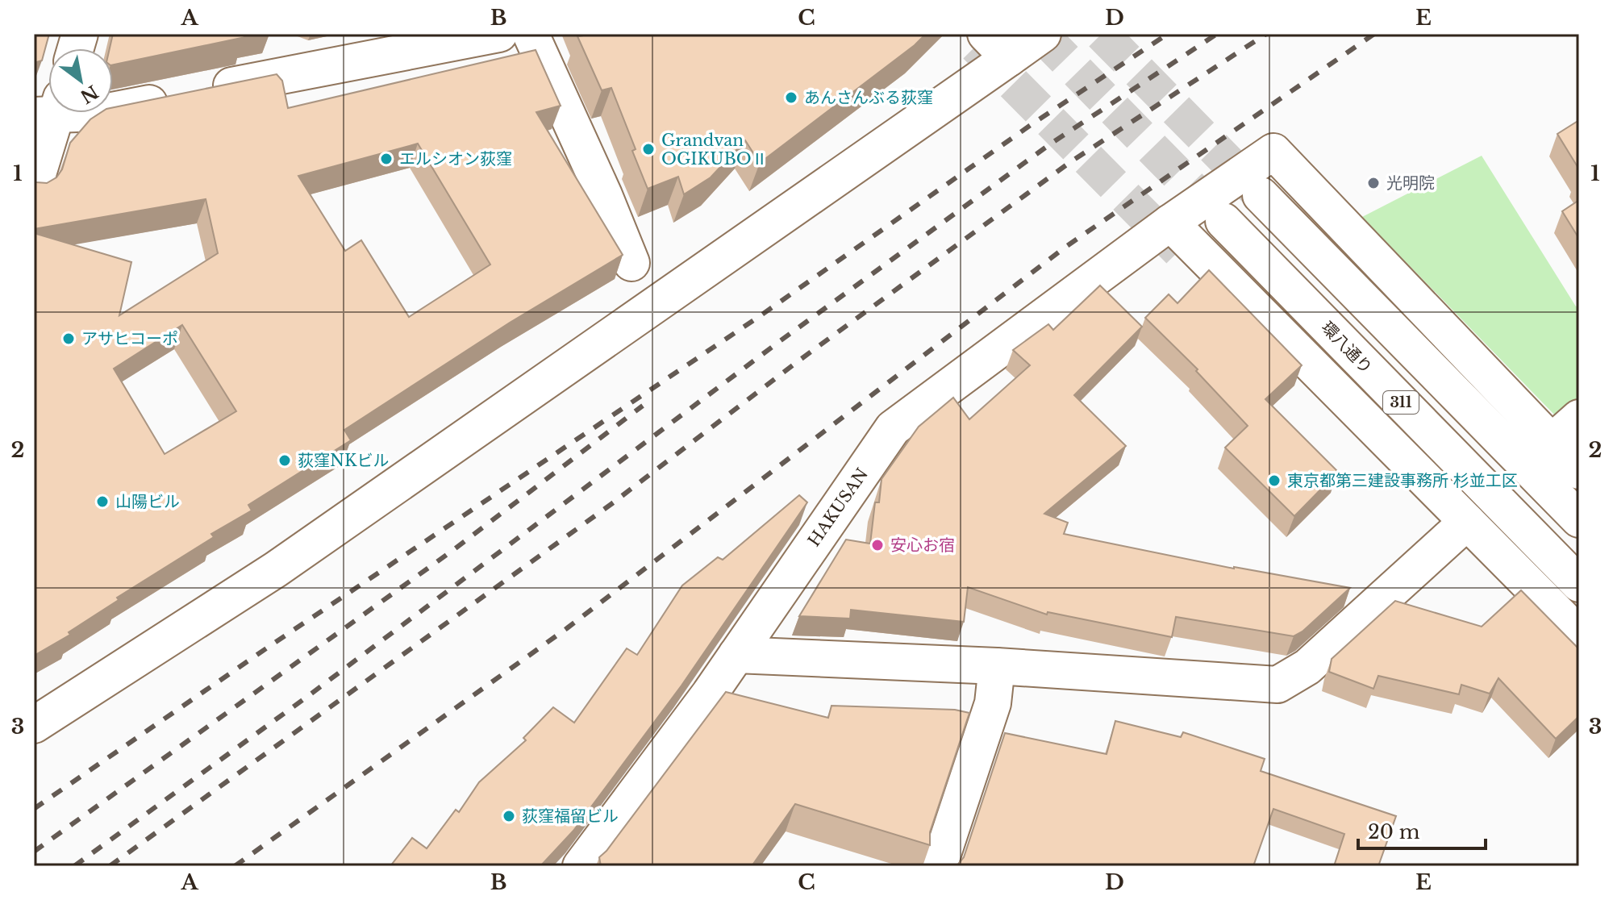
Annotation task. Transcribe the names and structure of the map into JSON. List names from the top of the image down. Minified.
{"streets":{"street":["環八通り","311","HAKUSAN"]},"places":["あんさんぶる荻窪","Grandvan OGIKUBOⅡ","エルシオン荻窪","光明院","アサヒコーポ","荻窪NKビル","東京都第三建設事務所 杉並工区","山陽ビル","安心お宿","荻窪福留ビル"],"scale_bar":"20 m","north":"bottom right","grid":{"columns":["A","B","C","D","E"],"rows":["1","2","3"]}}
